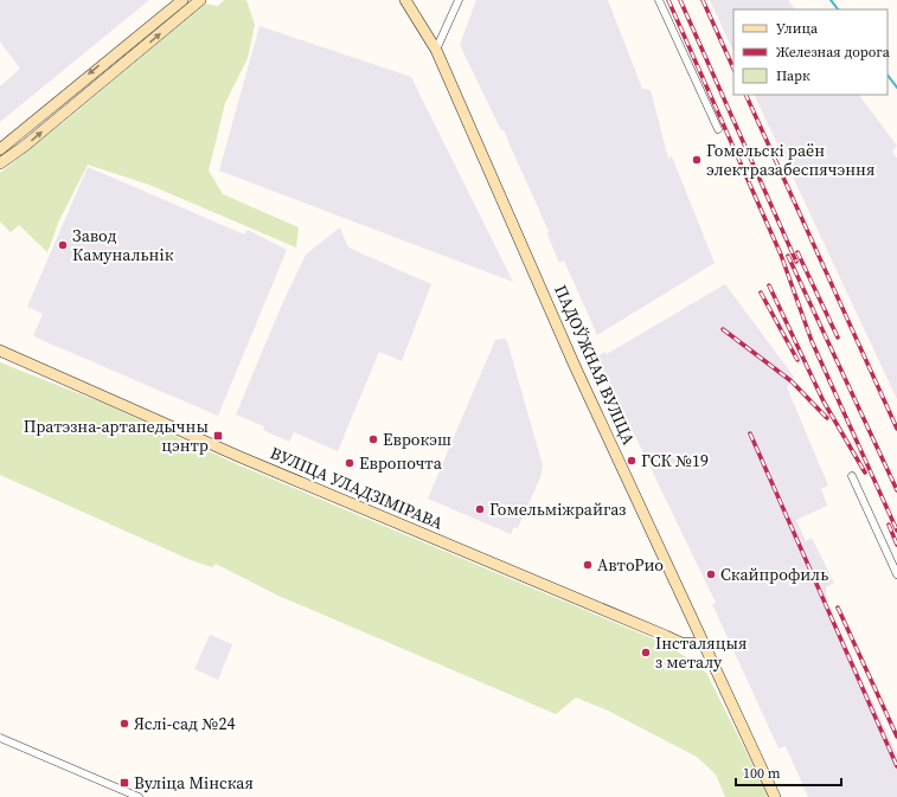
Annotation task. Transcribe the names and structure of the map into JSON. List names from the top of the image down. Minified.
{"streets":{"main road":["ПАДОЎЖНАЯ ВУЛІЦА","ВУЛІЦА УЛАДЗІМІРАВА"]},"crossings":[["ПАДОЎЖНАЯ ВУЛІЦА","ВУЛІЦА УЛАДЗІМІРАВА"]],"places":{"other":["Гомельскі раён электразабеспячэння","Завод Камунальнік","Еврокэш","ГСК №19","Европочта","Гомельміжрайгаз","АвтоРио","Скайпрофиль","Інсталяцыя з металу","Яслі-сад №24"],"transit":["Пратэзна-артапедычны цэнтр","Вуліца Мінская"]},"legend":["Улица","Железная дорога","Парк"],"scale_bar":"100 m"}
